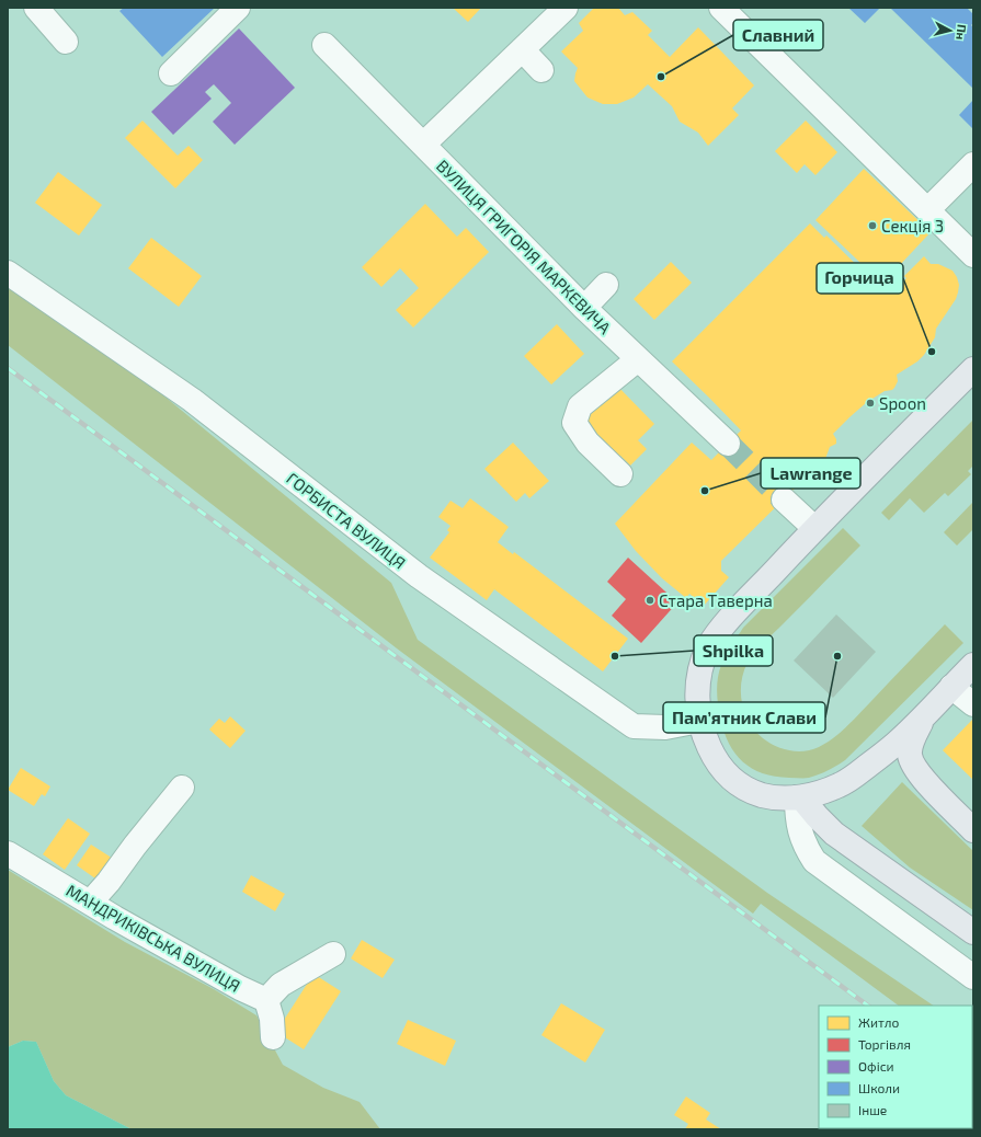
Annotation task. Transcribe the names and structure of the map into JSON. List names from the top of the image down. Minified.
{"streets":{"street":["ВУЛИЦЯ ГРИГОРІЯ МАРКЕВИЧА","ГОРБИСТА ВУЛИЦЯ","МАНДРИКІВСЬКА ВУЛИЦЯ"]},"places":["Славний","Секція 3","Горчица","Spoon","Lawrange","Стара Таверна","Shpilka","Пам’ятник Слави"],"legend":["Житло","Торгівля","Офіси","Школи","Інше"],"north":"right"}
